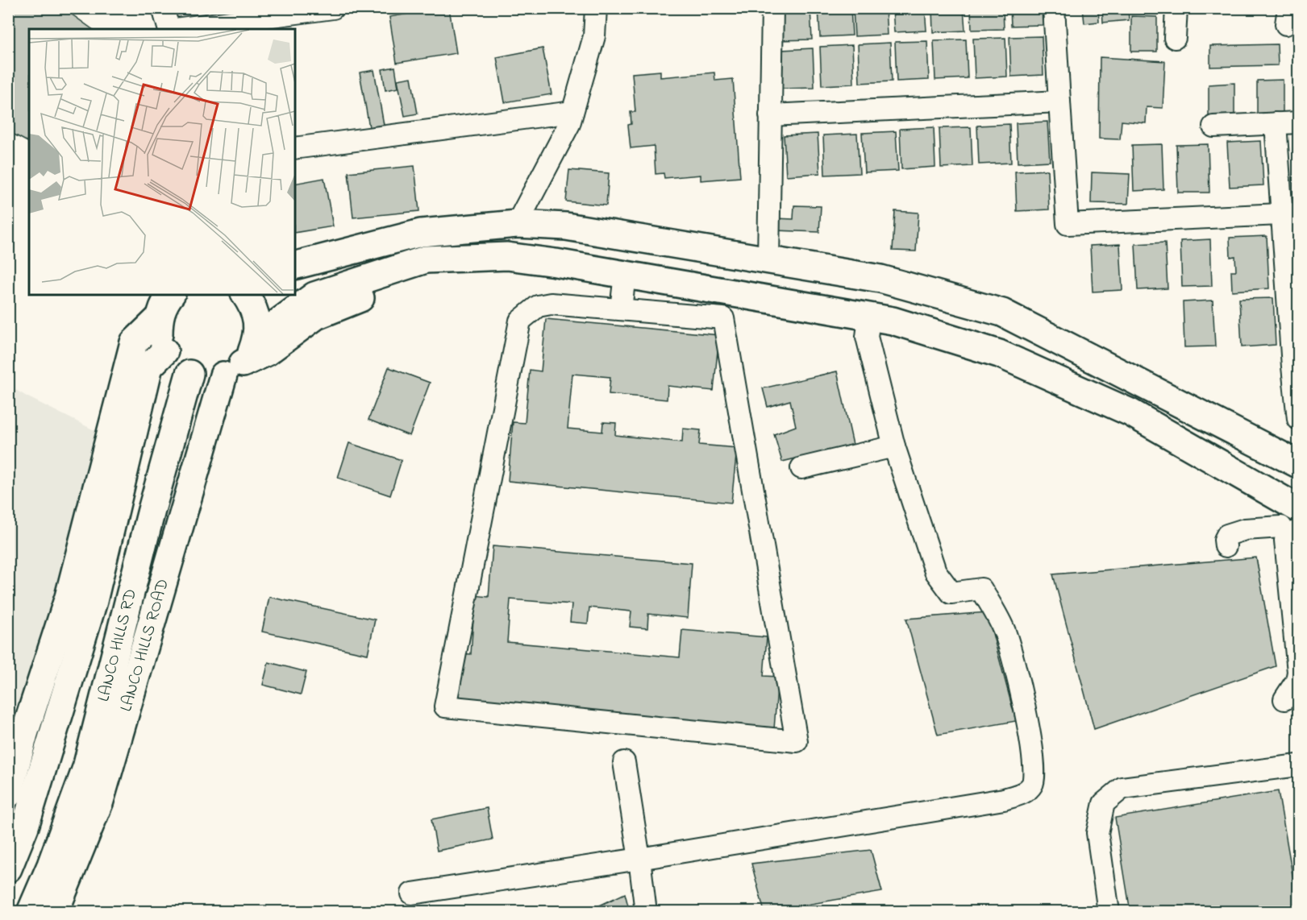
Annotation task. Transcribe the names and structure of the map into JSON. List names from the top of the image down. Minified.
{"streets":{"main road":["LANCO HILLS RD","LANCO HILLS ROAD"]},"crossings":[["LANCO HILLS RD","LANCO HILLS ROAD"]]}
